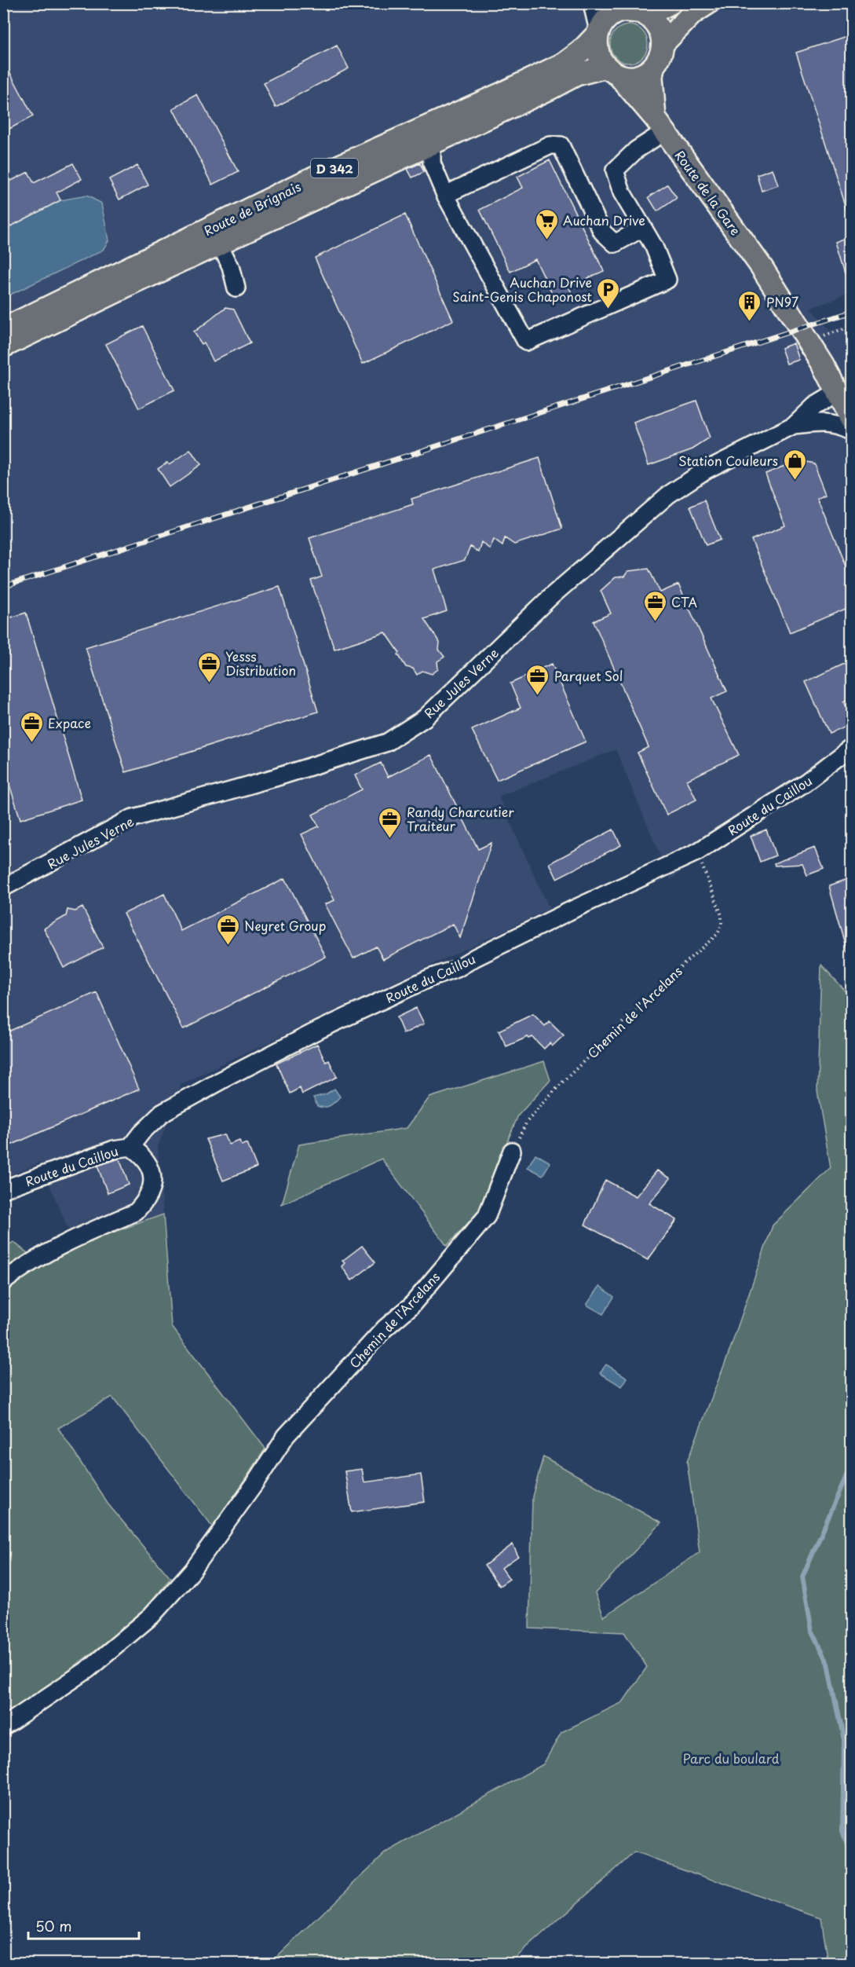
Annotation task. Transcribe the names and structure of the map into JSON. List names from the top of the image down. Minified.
{"streets":{"main road":["D 342","Route de la Gare","Route de Brignais"],"street":["Rue Jules Verne","Route du Caillou","Chemin de l'Arcelans"]},"crossings":[["Route de la Gare","Route de Brignais"],["Route de la Gare","Rue Jules Verne"],["Route du Caillou","Chemin de l'Arcelans"]],"parks":["Parc du boulard"],"places":{"supermarket":["Auchan Drive"],"parking":["Auchan Drive Saint-Genis Chaponost"],"building":["PN97"],"shop":["Station Couleurs"],"office":["CTA","Yesss Distribution","Parquet Sol","Expace","Randy Charcutier Traiteur","Neyret Group"]},"scale_bar":"50 m"}
